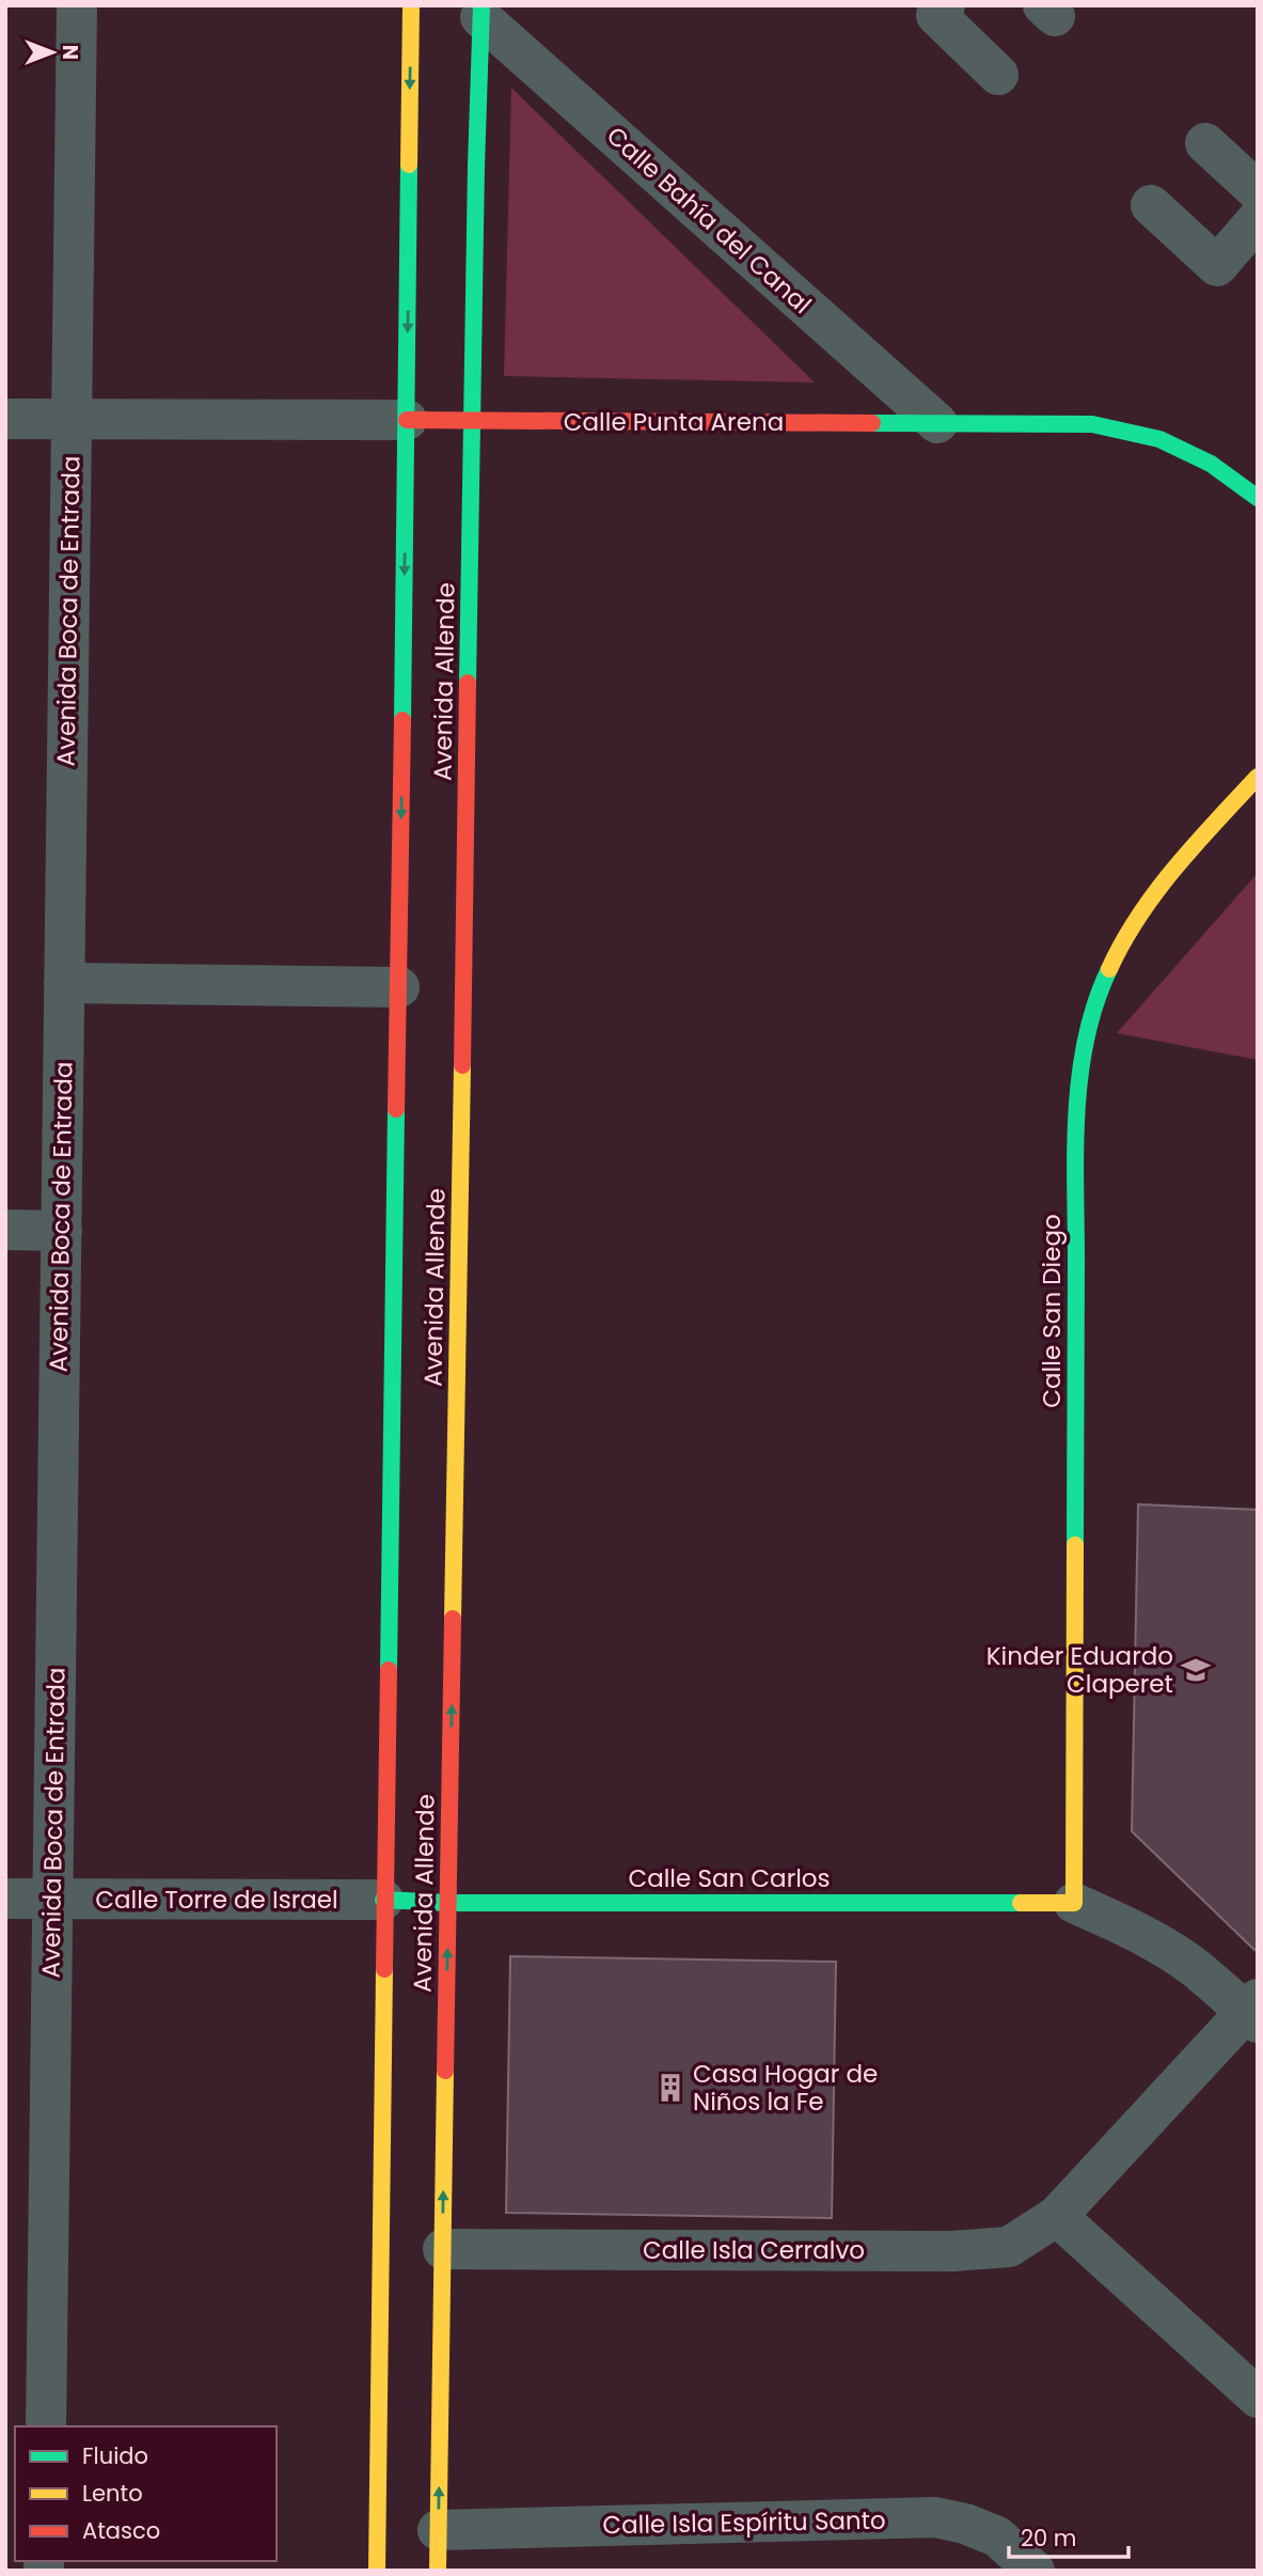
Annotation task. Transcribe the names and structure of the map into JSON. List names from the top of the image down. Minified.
{"streets":{"street":["Calle Bahía del Canal","Calle Punta Arena","Avenida Boca de Entrada","Avenida Allende","Calle San Diego","Calle San Carlos","Calle Torre de Israel","Calle Isla Cerralvo","Calle Isla Espíritu Santo"]},"crossings":[["Calle Bahía del Canal","Calle Punta Arena"],["Calle Bahía del Canal","Avenida Allende"],["Calle Punta Arena","Avenida Boca de Entrada"],["Calle Punta Arena","Avenida Allende"],["Avenida Boca de Entrada","Calle Torre de Israel"],["Avenida Allende","Calle San Carlos"],["Avenida Allende","Calle Torre de Israel"],["Avenida Allende","Calle Isla Cerralvo"],["Avenida Allende","Calle Isla Espíritu Santo"],["Calle San Diego","Calle San Carlos"],["Calle San Carlos","Calle Torre de Israel"]],"places":{"school or university":["Kinder Eduardo Claperet"],"building":["Casa Hogar de Niños la Fe"]},"legend":["Fluido","Lento","Atasco"],"scale_bar":"20 m","north":"right"}
